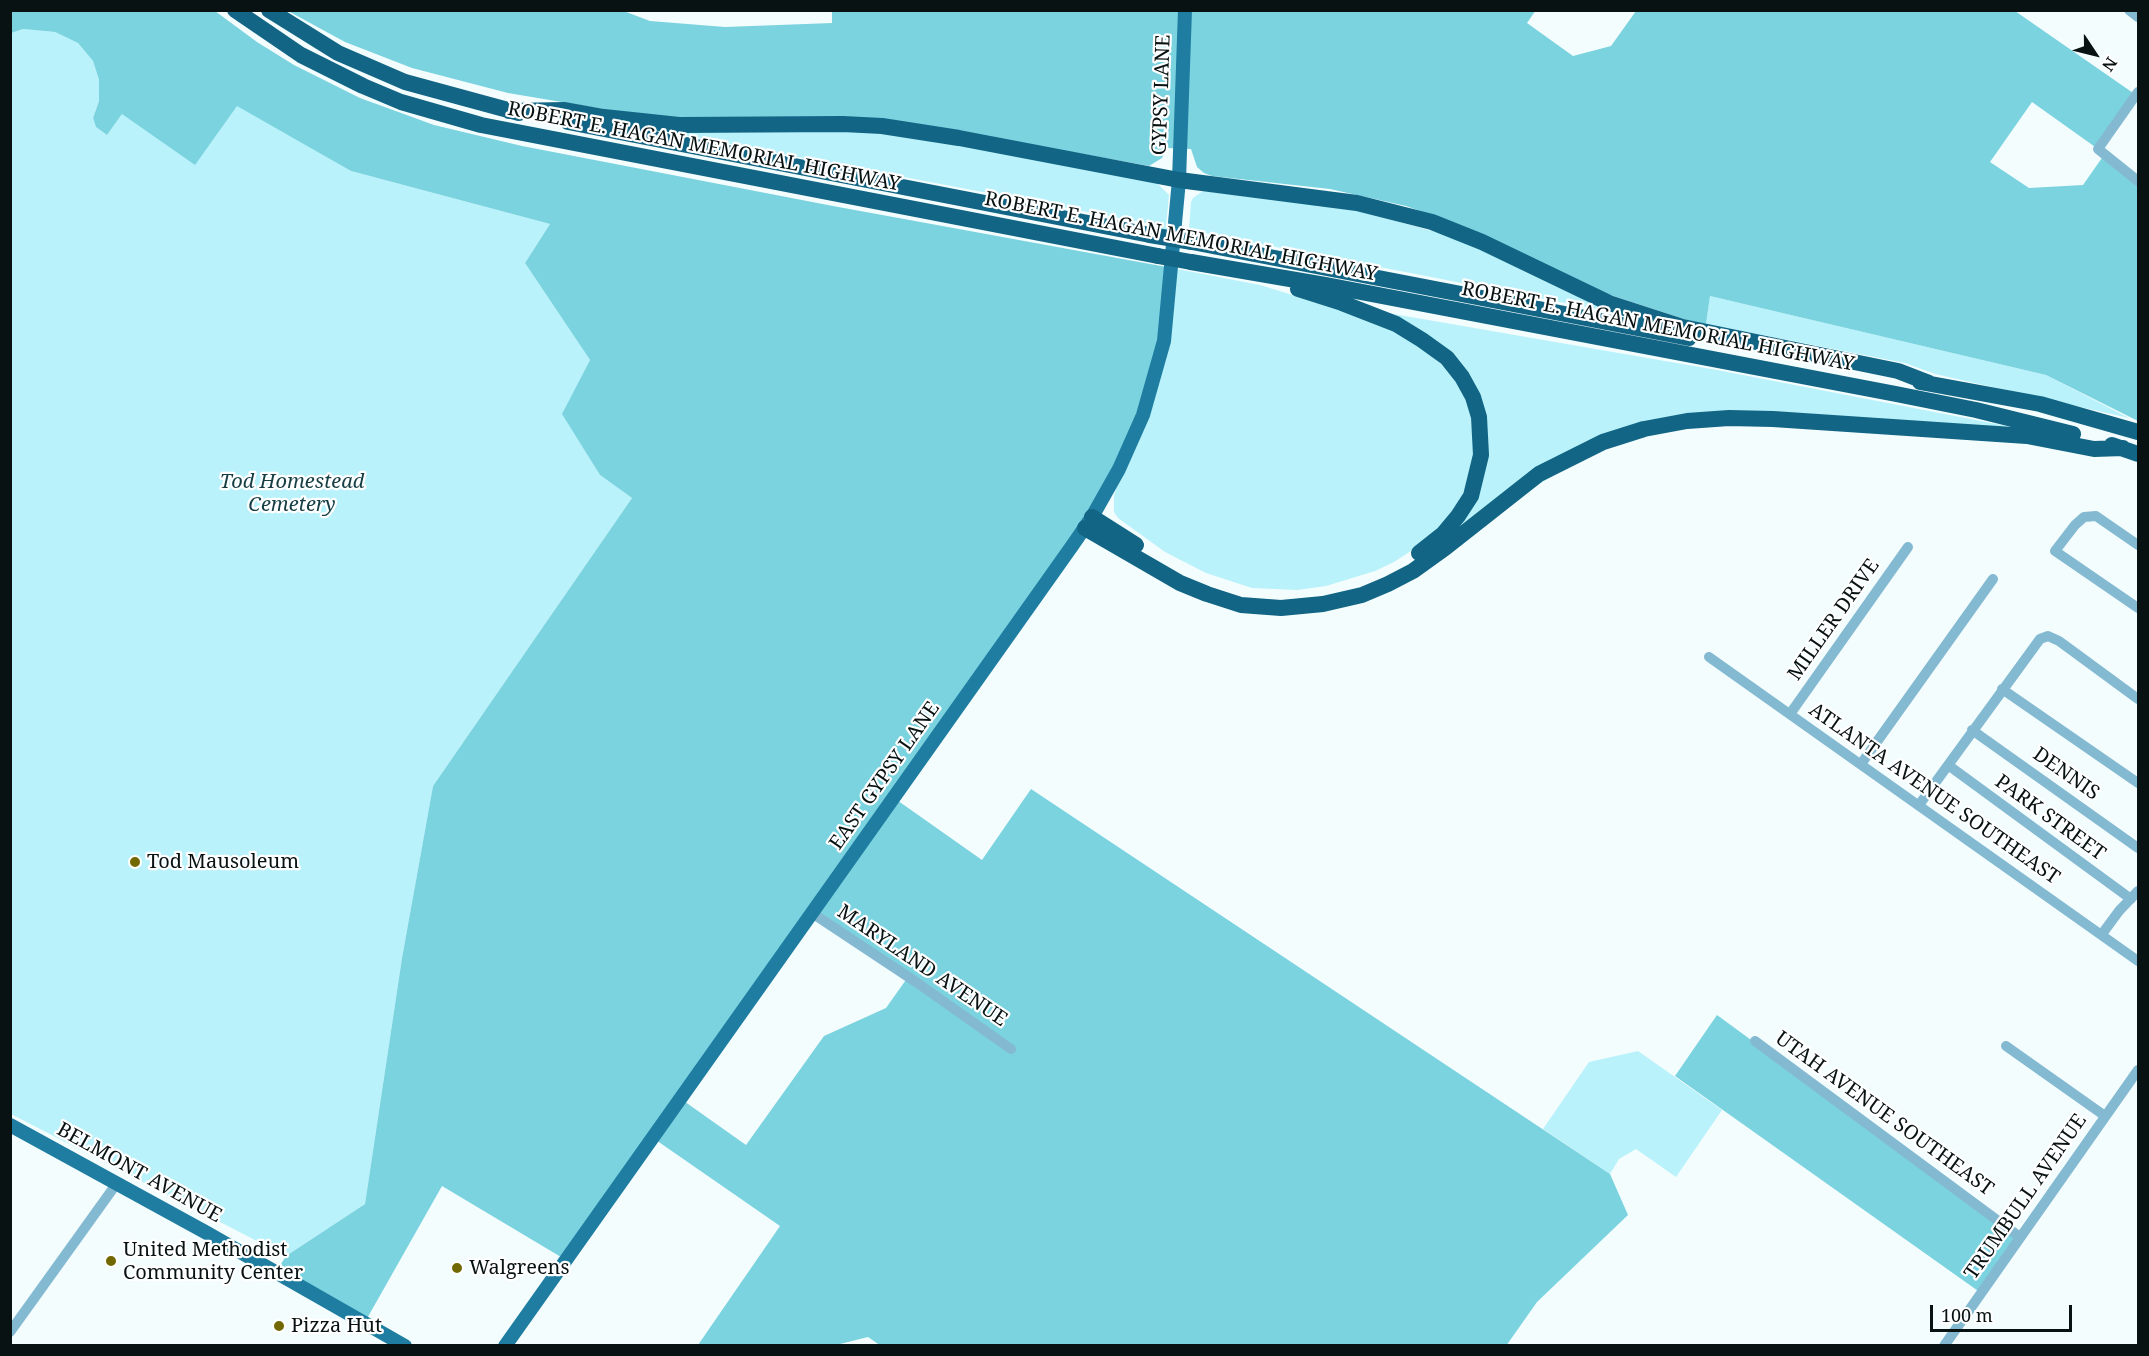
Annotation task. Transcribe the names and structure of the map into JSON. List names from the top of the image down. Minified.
{"streets":{"highway":["ROBERT E. HAGAN MEMORIAL HIGHWAY"],"main road":["GYPSY LANE","EAST GYPSY LANE","BELMONT AVENUE"],"street":["MILLER DRIVE","DENNIS","ATLANTA AVENUE SOUTHEAST","PARK STREET","MARYLAND AVENUE","UTAH AVENUE SOUTHEAST","TRUMBULL AVENUE"]},"crossings":[["GYPSY LANE","EAST GYPSY LANE"],["MILLER DRIVE","ATLANTA AVENUE SOUTHEAST"],["EAST GYPSY LANE","MARYLAND AVENUE"],["UTAH AVENUE SOUTHEAST","TRUMBULL AVENUE"]],"parks":["Tod Homestead Cemetery"],"places":["Tod Mausoleum","United Methodist Community Center","Walgreens","Pizza Hut"],"scale_bar":"100 m","north":"bottom right"}
